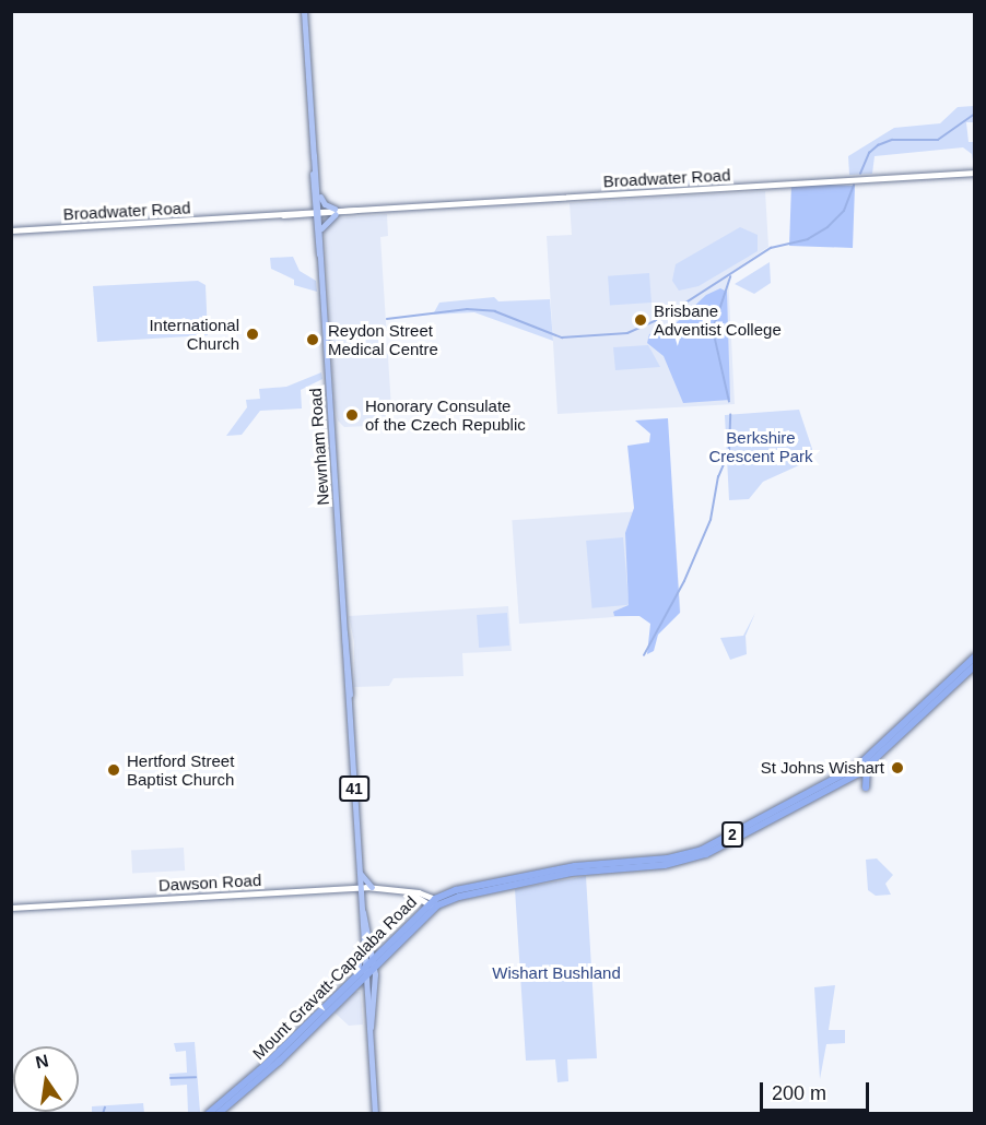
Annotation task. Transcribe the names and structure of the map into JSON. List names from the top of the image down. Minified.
{"streets":{"highway":["2","Mount Gravatt-Capalaba Road"],"main road":["Broadwater Road","Newnham Road","41","Dawson Road"]},"crossings":[["Broadwater Road","Newnham Road"],["Newnham Road","Dawson Road"],["Newnham Road","Mount Gravatt-Capalaba Road"],["Dawson Road","Mount Gravatt-Capalaba Road"]],"parks":["Berkshire Crescent Park","Wishart Bushland"],"places":["Brisbane Adventist College","International Church","Reydon Street Medical Centre","Honorary Consulate of the Czech Republic","St Johns Wishart","Hertford Street Baptist Church"],"scale_bar":"200 m","north":"top"}
